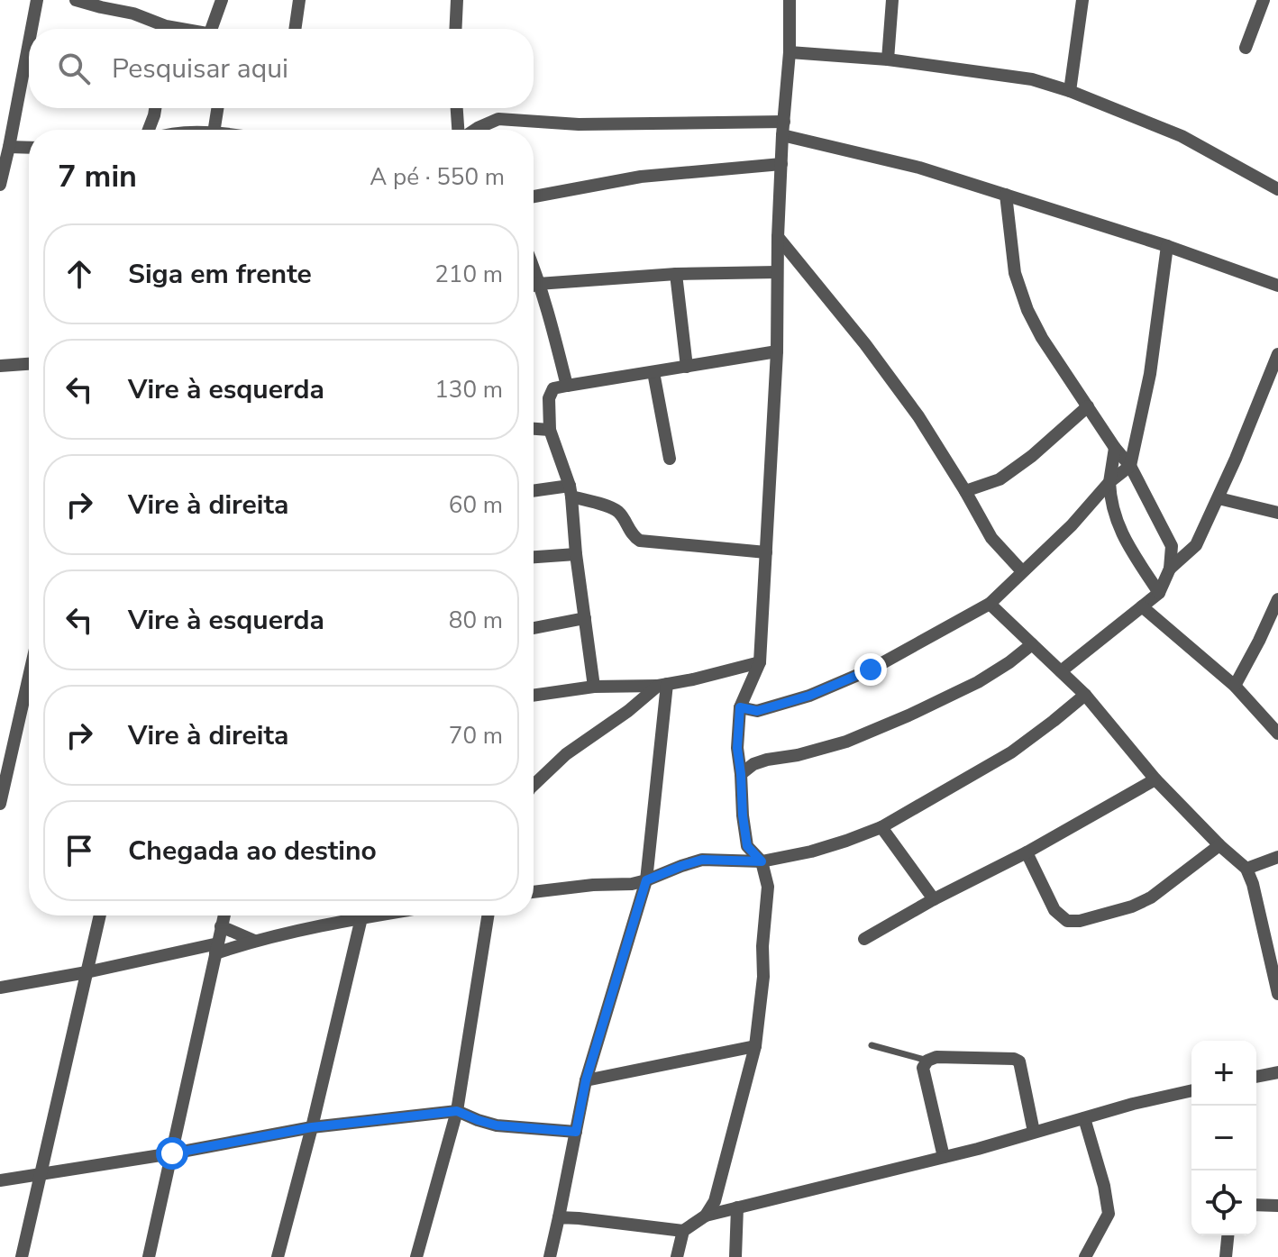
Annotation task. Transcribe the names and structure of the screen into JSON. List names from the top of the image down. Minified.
{"page":{"search":"Pesquisar aqui","heading":["7 min","A pé · 550 m"],"list":[["Siga em frente","210 m"],["Vire à esquerda","130 m"],["Vire à direita","60 m"],["Vire à esquerda","80 m"],["Vire à direita","70 m"],"Chegada ao destino"],"map_buttons":["+","−"]}}
